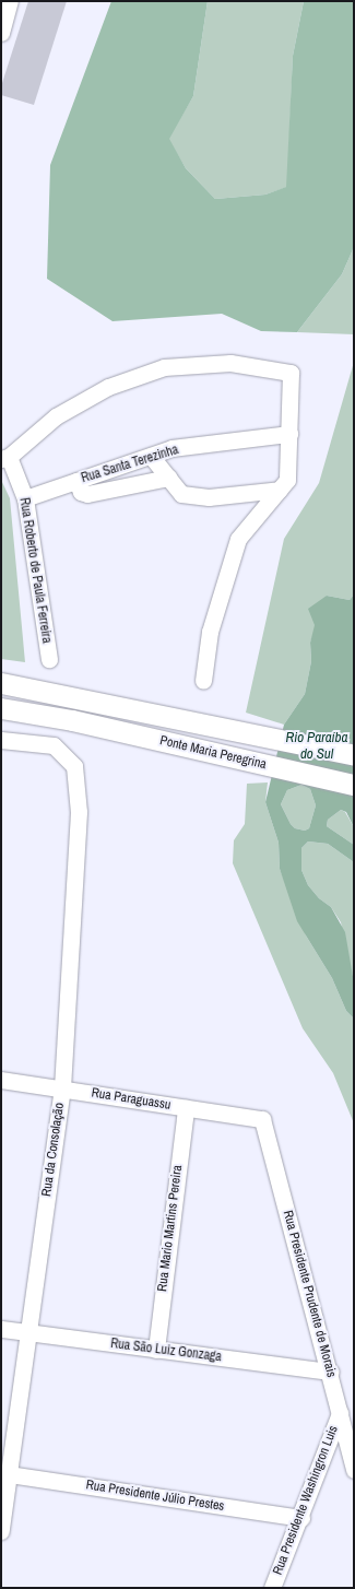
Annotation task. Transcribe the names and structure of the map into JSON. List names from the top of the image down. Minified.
{"streets":{"main road":["Ponte Maria Peregrina"],"street":["Rua Santa Terezinha","Rua Roberto de Paula Ferreira","Rua Paraguassu","Rua da Consolação","Rua Mario Martins Pereira","Rua Presidente Prudente de Morais","Rua São Luiz Gonzaga","Rua Presidente Júlio Prestes","Rua Presidente Washingron Luis"]},"crossings":[["Rua Santa Terezinha","Rua Roberto de Paula Ferreira"],["Rua Paraguassu","Rua da Consolação"],["Rua Paraguassu","Rua Mario Martins Pereira"],["Rua Paraguassu","Rua Presidente Prudente de Morais"],["Rua da Consolação","Rua São Luiz Gonzaga"],["Rua da Consolação","Rua Presidente Júlio Prestes"],["Rua Mario Martins Pereira","Rua São Luiz Gonzaga"],["Rua Presidente Prudente de Morais","Rua São Luiz Gonzaga"],["Rua Presidente Prudente de Morais","Rua Presidente Washingron Luis"],["Rua Presidente Júlio Prestes","Rua Presidente Washingron Luis"]],"water":["Rio Paraíba do Sul"]}
